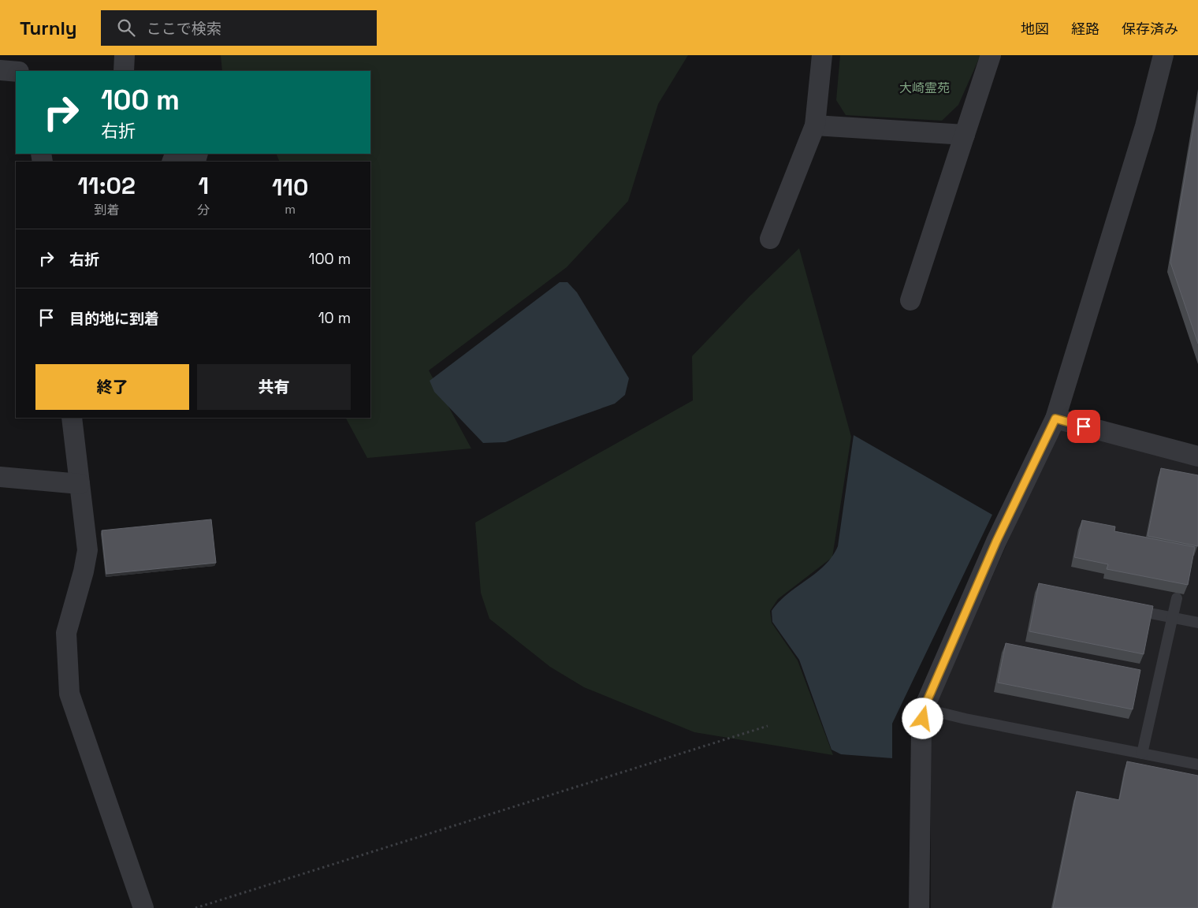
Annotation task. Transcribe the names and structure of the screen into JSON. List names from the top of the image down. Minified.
{"parks":["大崎霊苑"],"page":{"header":"Turnly","search":"ここで検索","nav":["地図","経路","保存済み"],"turn":["100 m","右折"],"eta":["11:02","到着","1","分","110","m"],"list":[{"name":"右折","value":"100 m"},{"name":"目的地に到着","value":"10 m"}],"buttons":["終了","共有"]}}
